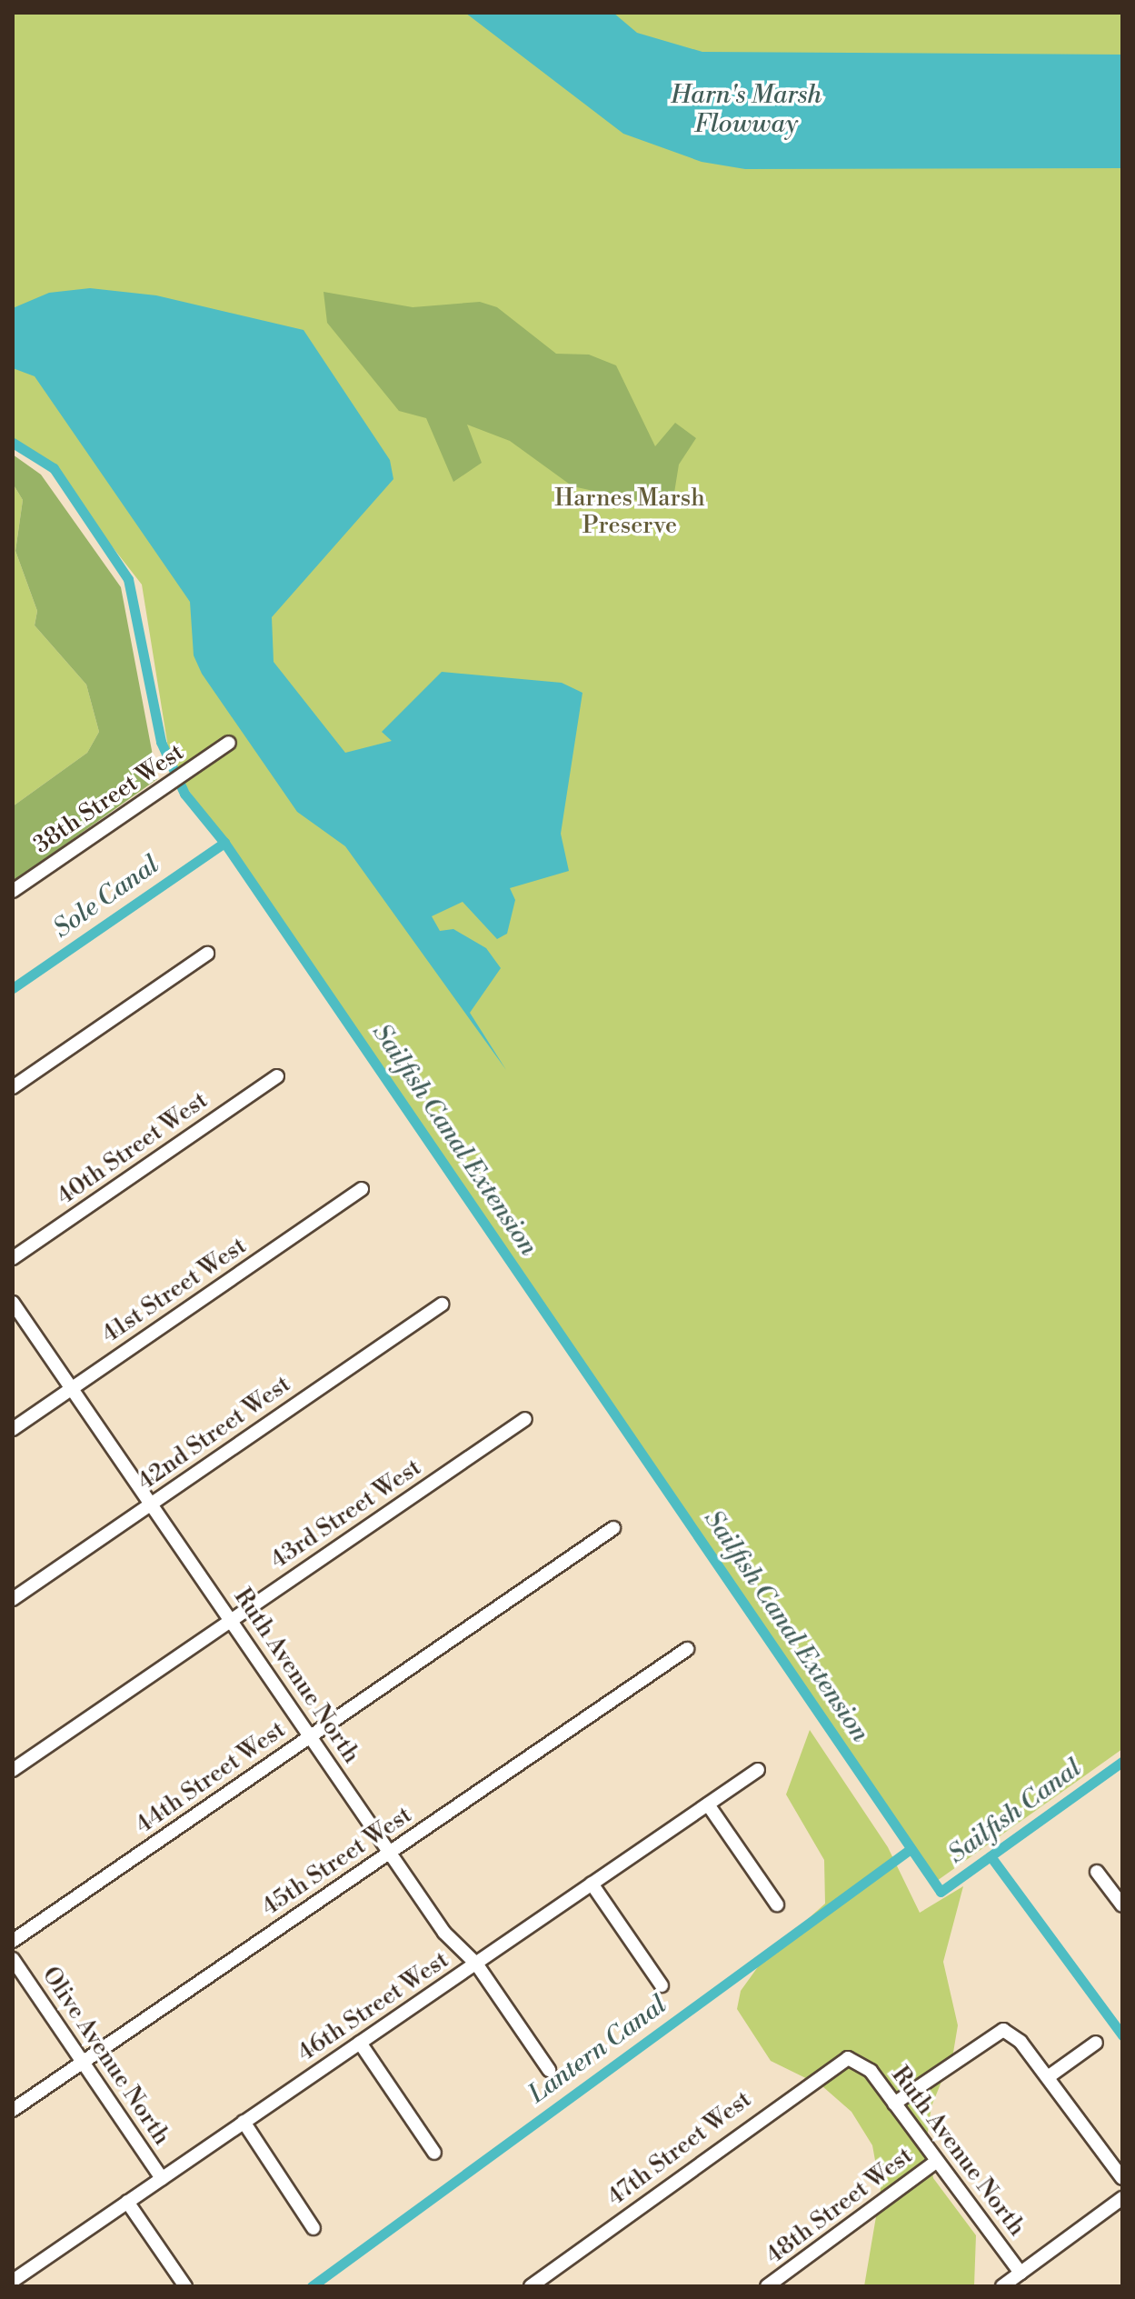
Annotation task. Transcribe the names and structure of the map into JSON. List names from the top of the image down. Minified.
{"streets":{"street":["38th Street West","40th Street West","41st Street West","42nd Street West","43rd Street West","Ruth Avenue North","44th Street West","45th Street West","46th Street West","Olive Avenue North","47th Street West","48th Street West"]},"crossings":[["41st Street West","Ruth Avenue North"],["42nd Street West","Ruth Avenue North"],["43rd Street West","Ruth Avenue North"],["Ruth Avenue North","44th Street West"],["Ruth Avenue North","45th Street West"],["Ruth Avenue North","46th Street West"],["Ruth Avenue North","47th Street West"],["Ruth Avenue North","48th Street West"],["45th Street West","Olive Avenue North"],["46th Street West","Olive Avenue North"]],"water":["Harn's Marsh Flowway","Sole Canal","Sailfish Canal Extension","Sailfish Canal","Lantern Canal"],"parks":["Harnes Marsh Preserve"]}
